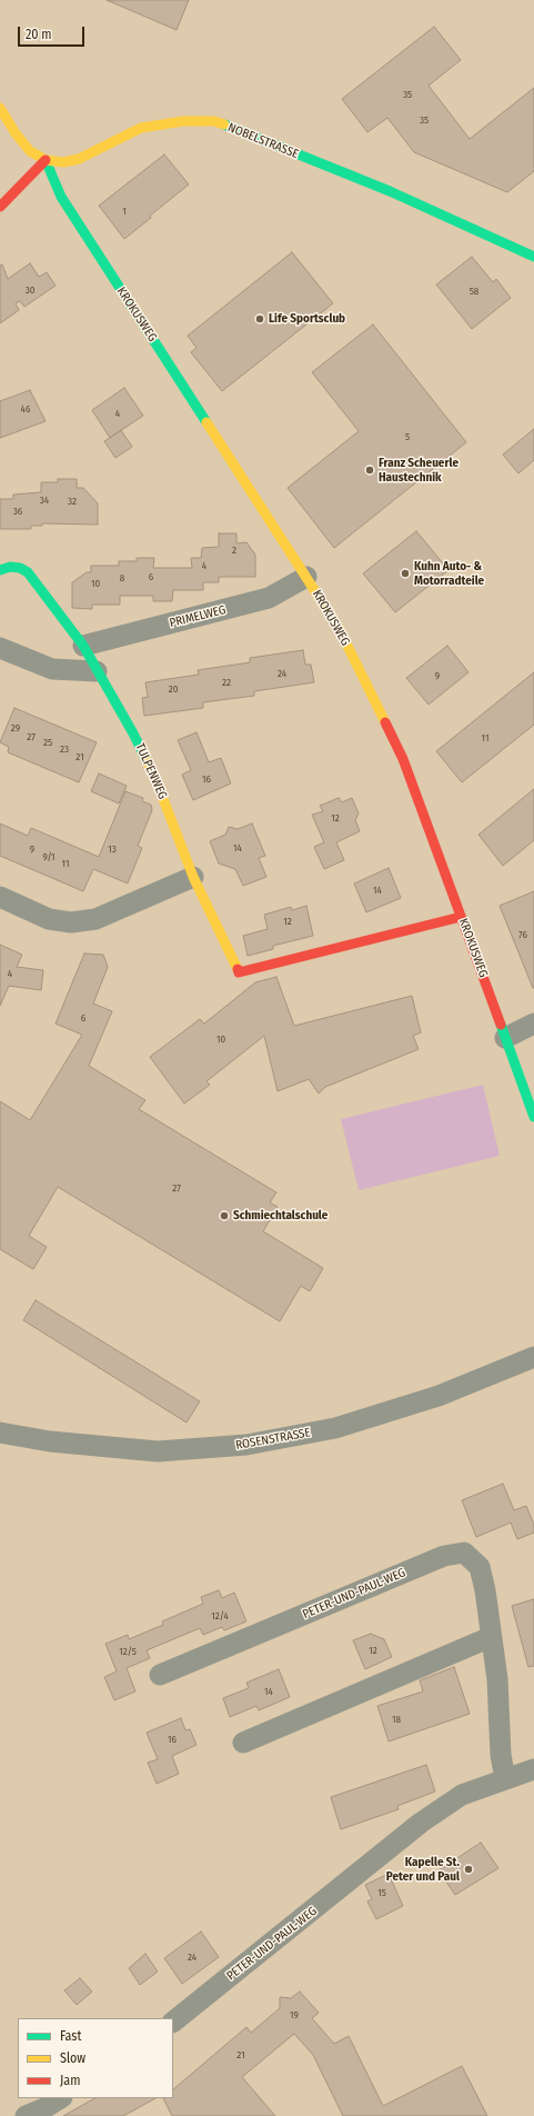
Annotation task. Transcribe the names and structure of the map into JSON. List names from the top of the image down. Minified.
{"streets":{"street":["NOBELSTRASSE","KROKUSWEG","PRIMELWEG","TULPENWEG","ROSENSTRASSE","PETER-UND-PAUL-WEG"]},"crossings":[["NOBELSTRASSE","KROKUSWEG"],["KROKUSWEG","PRIMELWEG"],["KROKUSWEG","TULPENWEG"],["PRIMELWEG","TULPENWEG"]],"places":["Life Sportsclub","Franz Scheuerle Haustechnik","Kuhn Auto- & Motorradteile","Schmiechtalschule","Kapelle St. Peter und Paul"],"house_numbers":["35","35","1","30","58","46","4","5","34","32","36","2","4","6","8","10","24","9","22","20","29","27","11","25","23","21","16","12","14","9","13","9/1","11","14","12","76","4","6","10","27","12/4","12","12/5","14","18","16","15","24","19","21"],"legend":["Fast","Slow","Jam"],"scale_bar":"20 m"}
